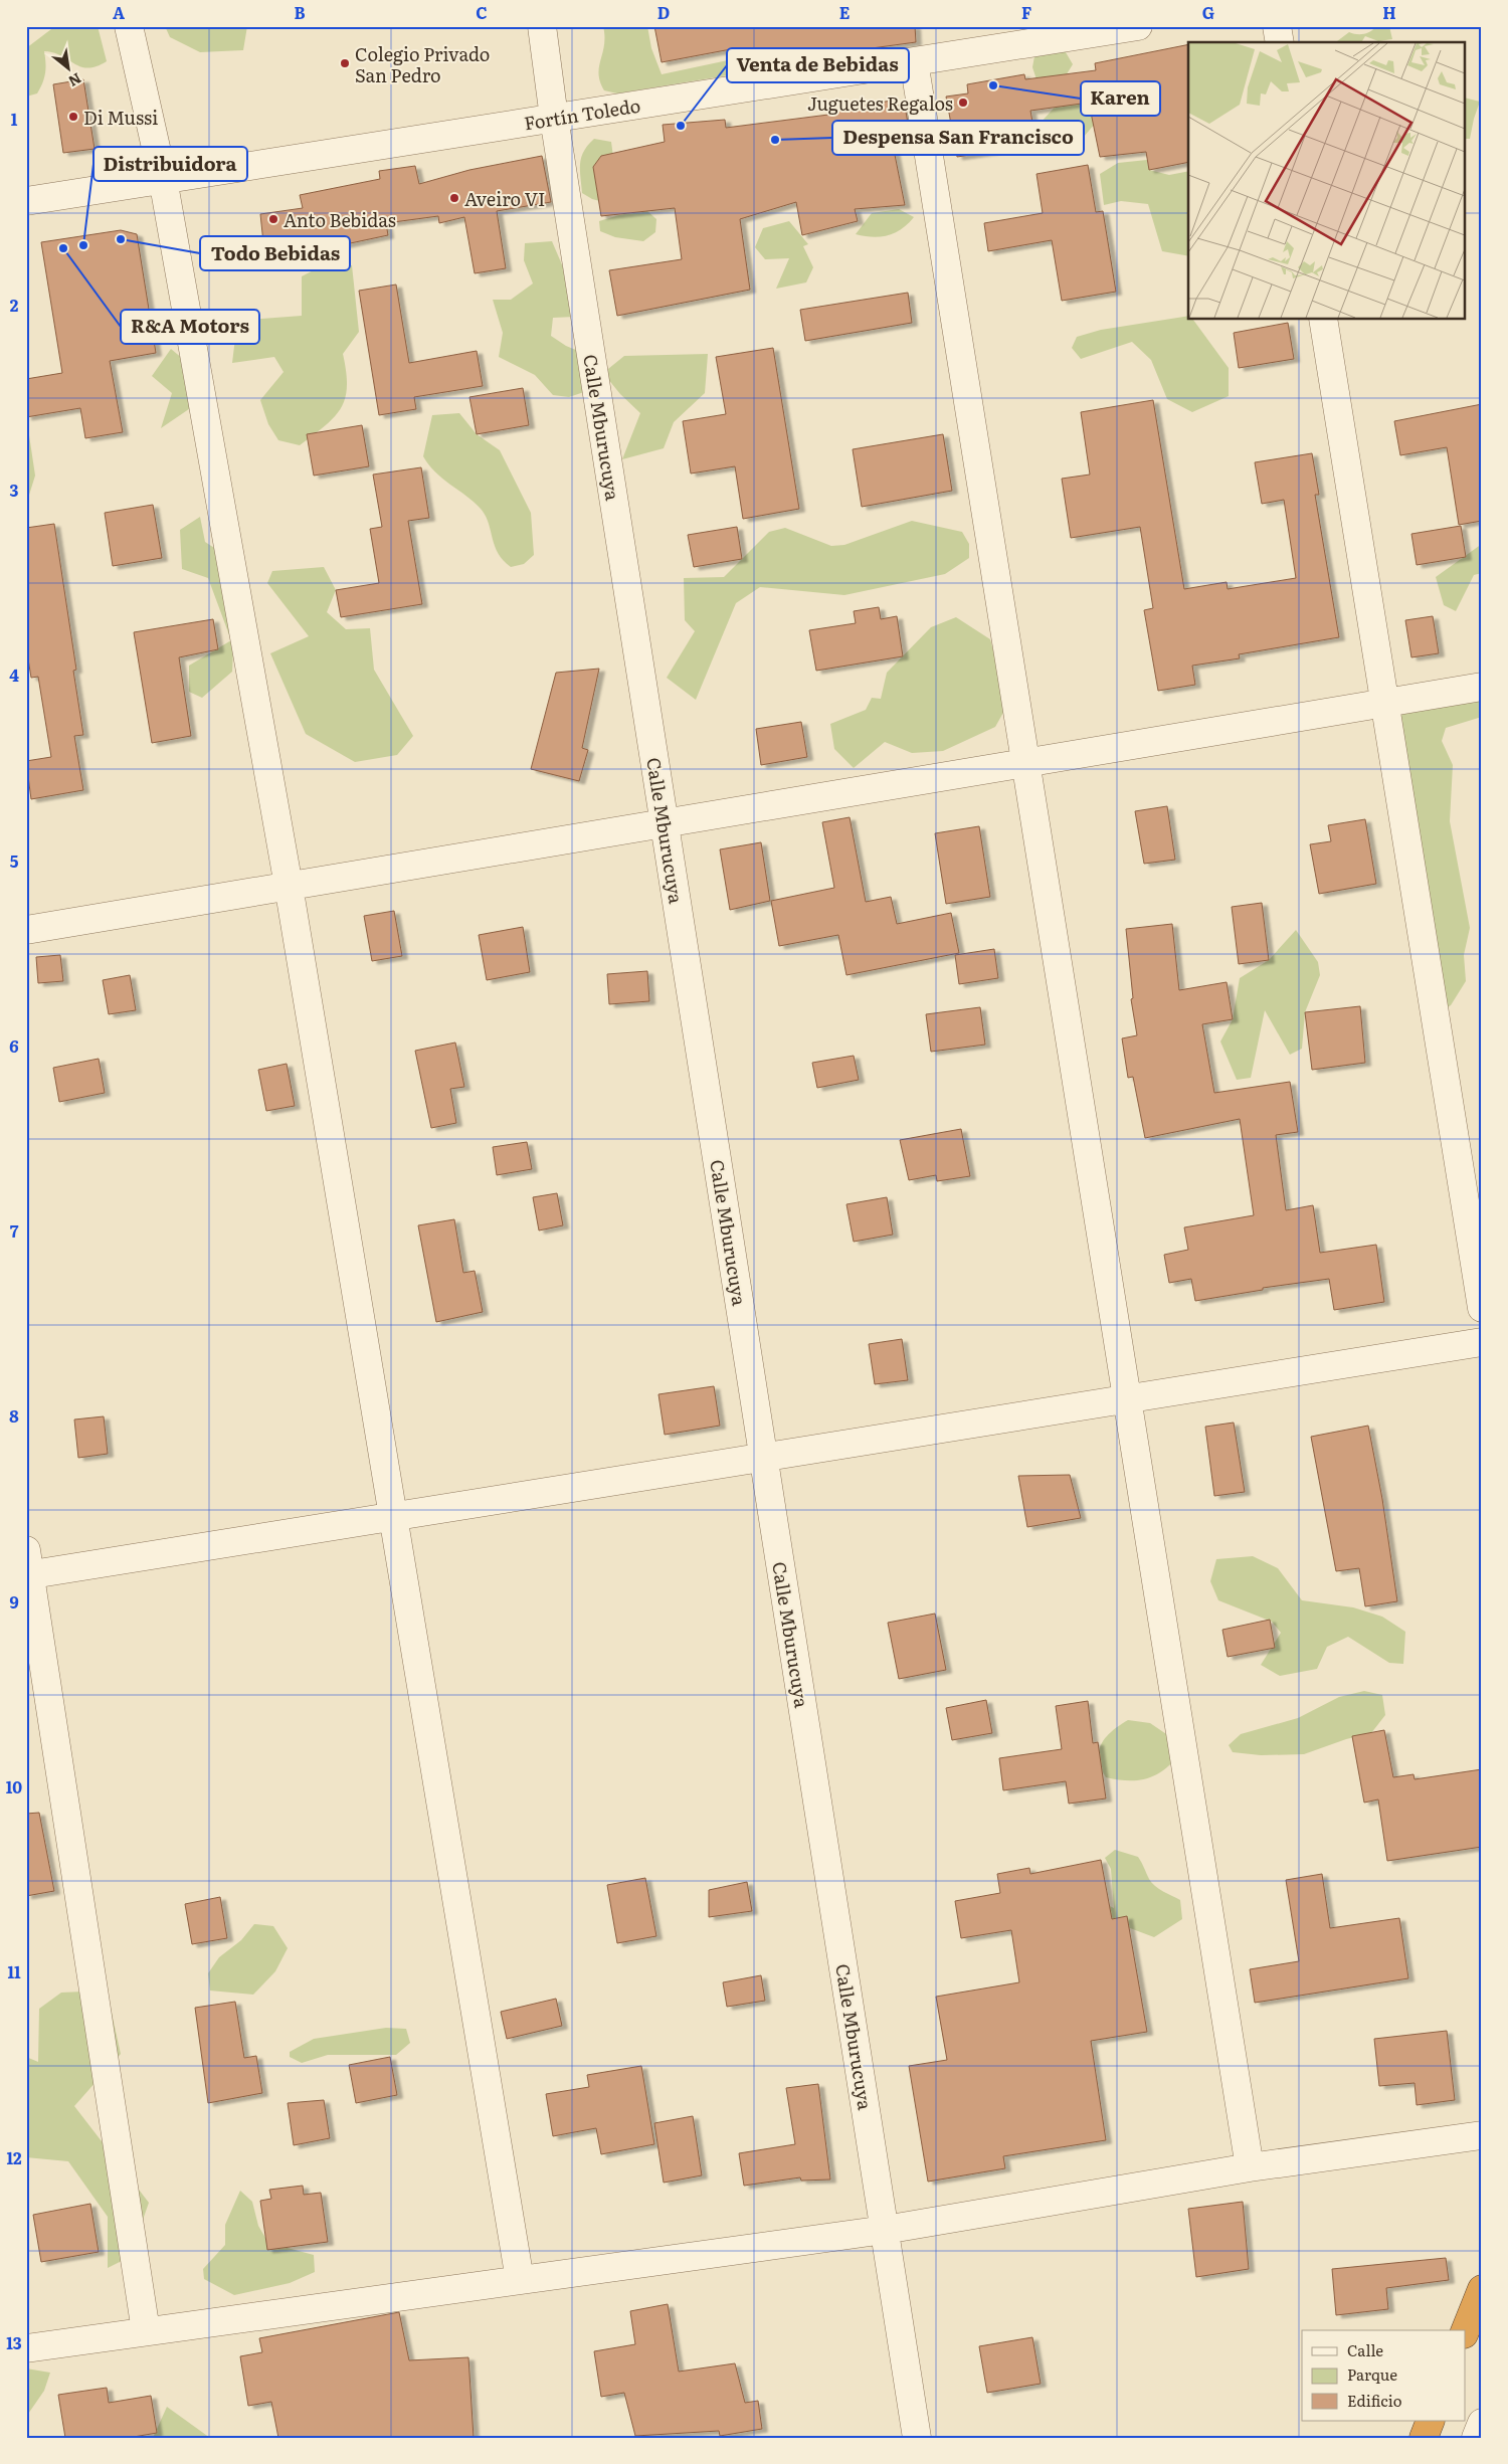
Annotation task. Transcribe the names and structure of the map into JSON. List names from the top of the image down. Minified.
{"streets":{"street":["Fortín Toledo","Calle Mburucuya"]},"crossings":[["Fortín Toledo","Calle Mburucuya"]],"places":["Colegio Privado San Pedro","Karen","Juguetes Regalos","Di Mussi","Venta de Bebidas","Despensa San Francisco","Aveiro VI","Anto Bebidas","Todo Bebidas","Distribuidora","R&A Motors"],"legend":["Calle","Parque","Edificio"],"north":"bottom right","grid":{"columns":["A","B","C","D","E","F","G","H"],"rows":["1","2","3","4","5","6","7","8","9","10","11","12","13"]}}
